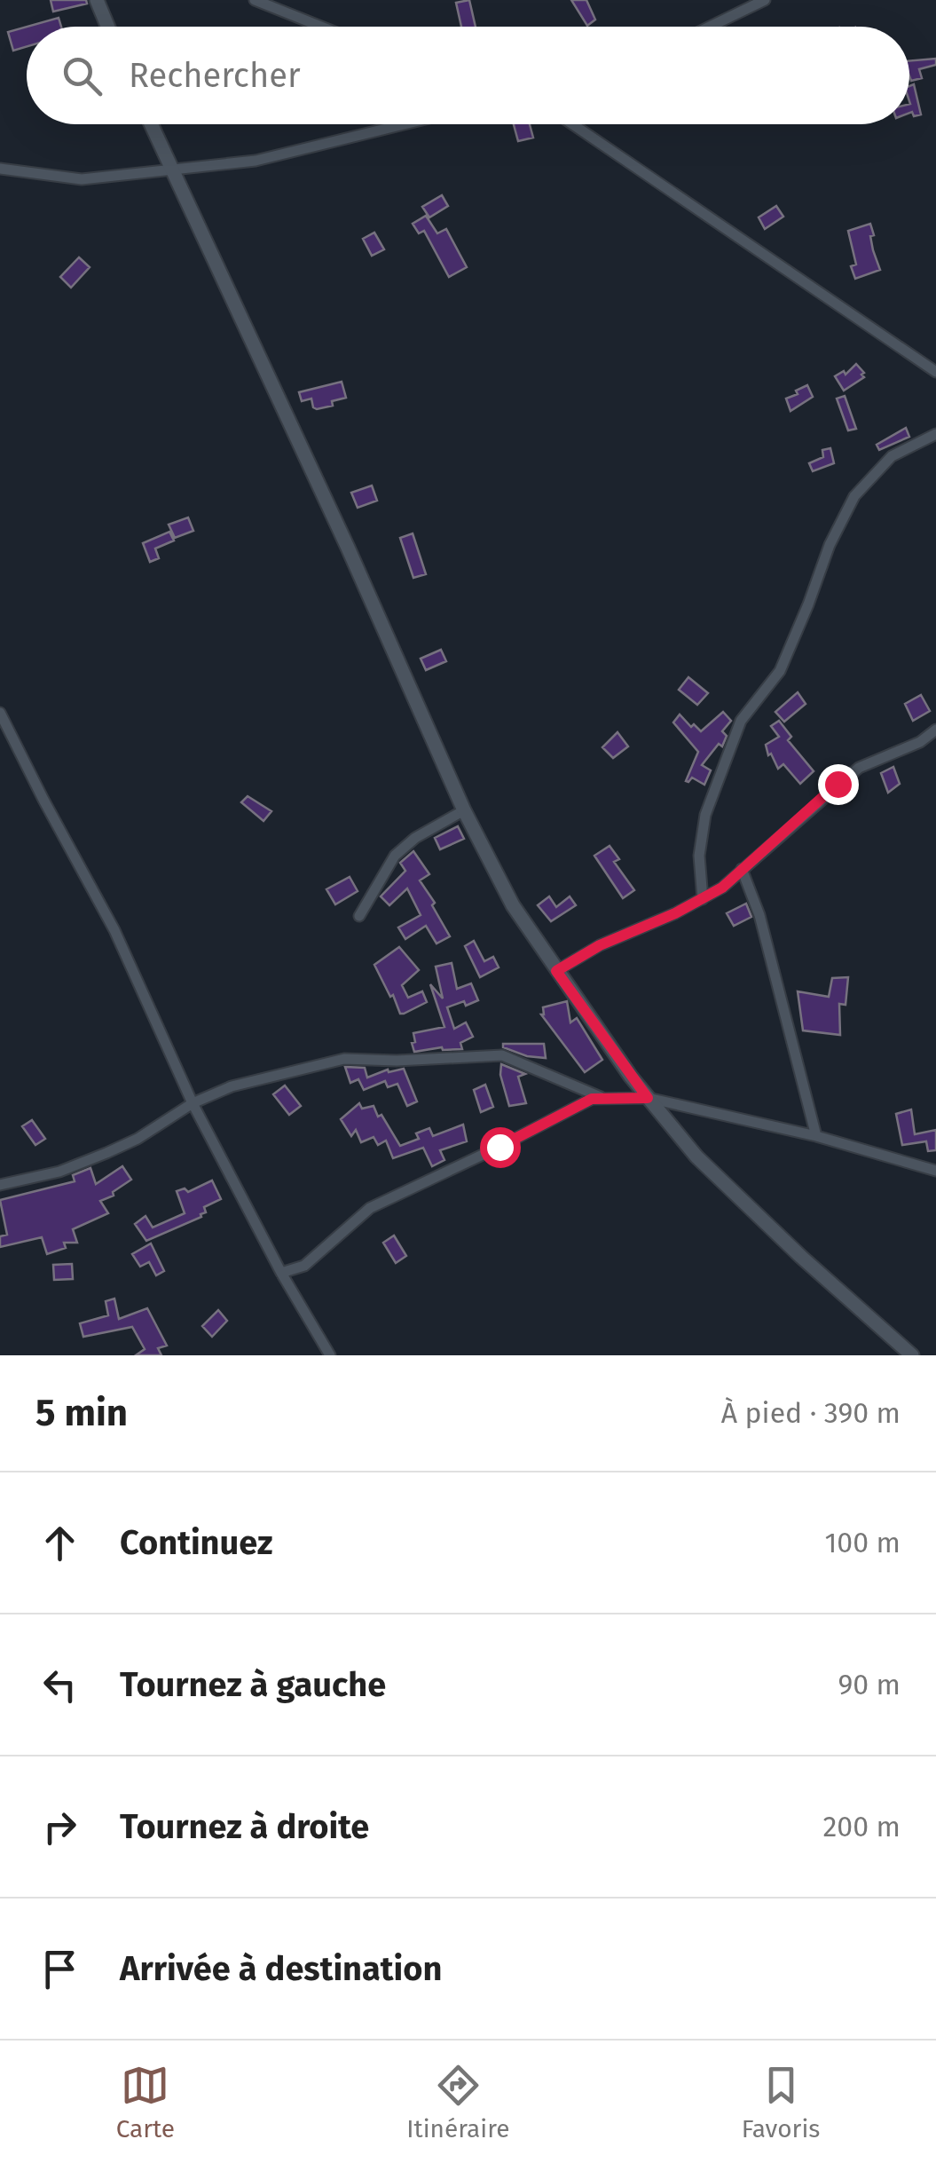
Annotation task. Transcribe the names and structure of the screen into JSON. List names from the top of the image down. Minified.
{"page":{"search":"Rechercher","heading":["5 min","À pied · 390 m"],"list":[["Continuez","100 m"],["Tournez à gauche","90 m"],["Tournez à droite","200 m"],"Arrivée à destination"],"nav":["Carte","Itinéraire","Favoris"]}}
